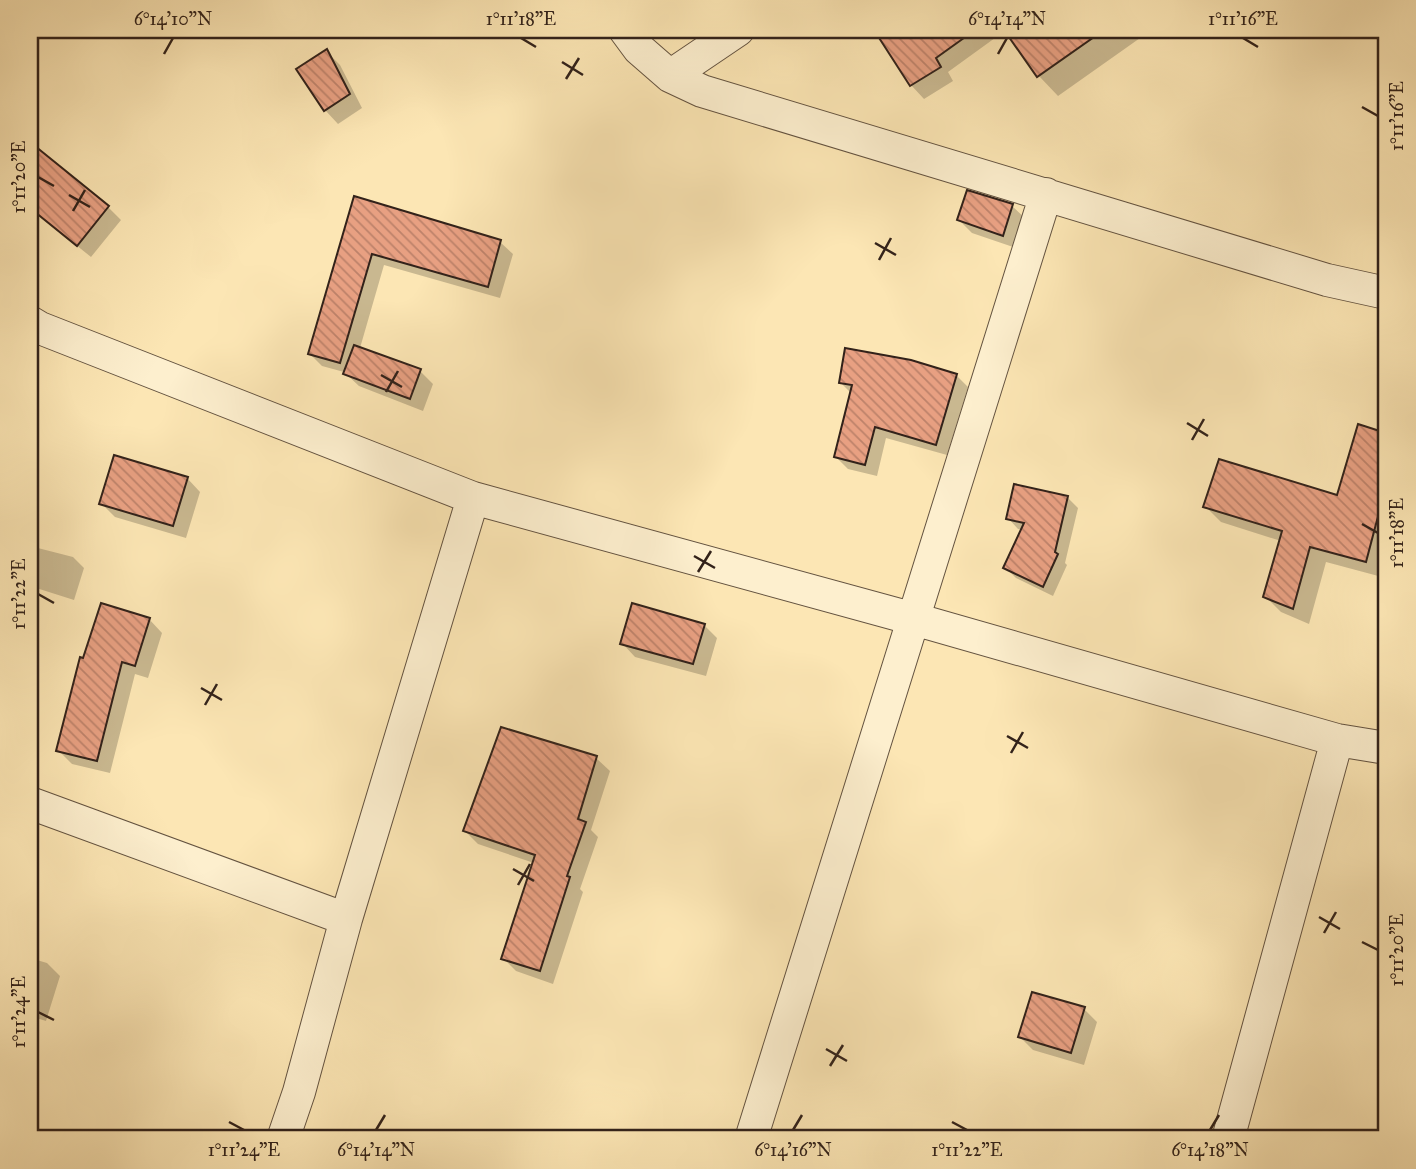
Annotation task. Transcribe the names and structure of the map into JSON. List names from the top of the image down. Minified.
{"coordinates":["6°14'10\"N","1°11'18\"E","6°14'14\"N","1°11'16\"E","1°11'20\"E","1°11'22\"E","1°11'24\"E","6°14'16\"N","6°14'18\"N"]}
